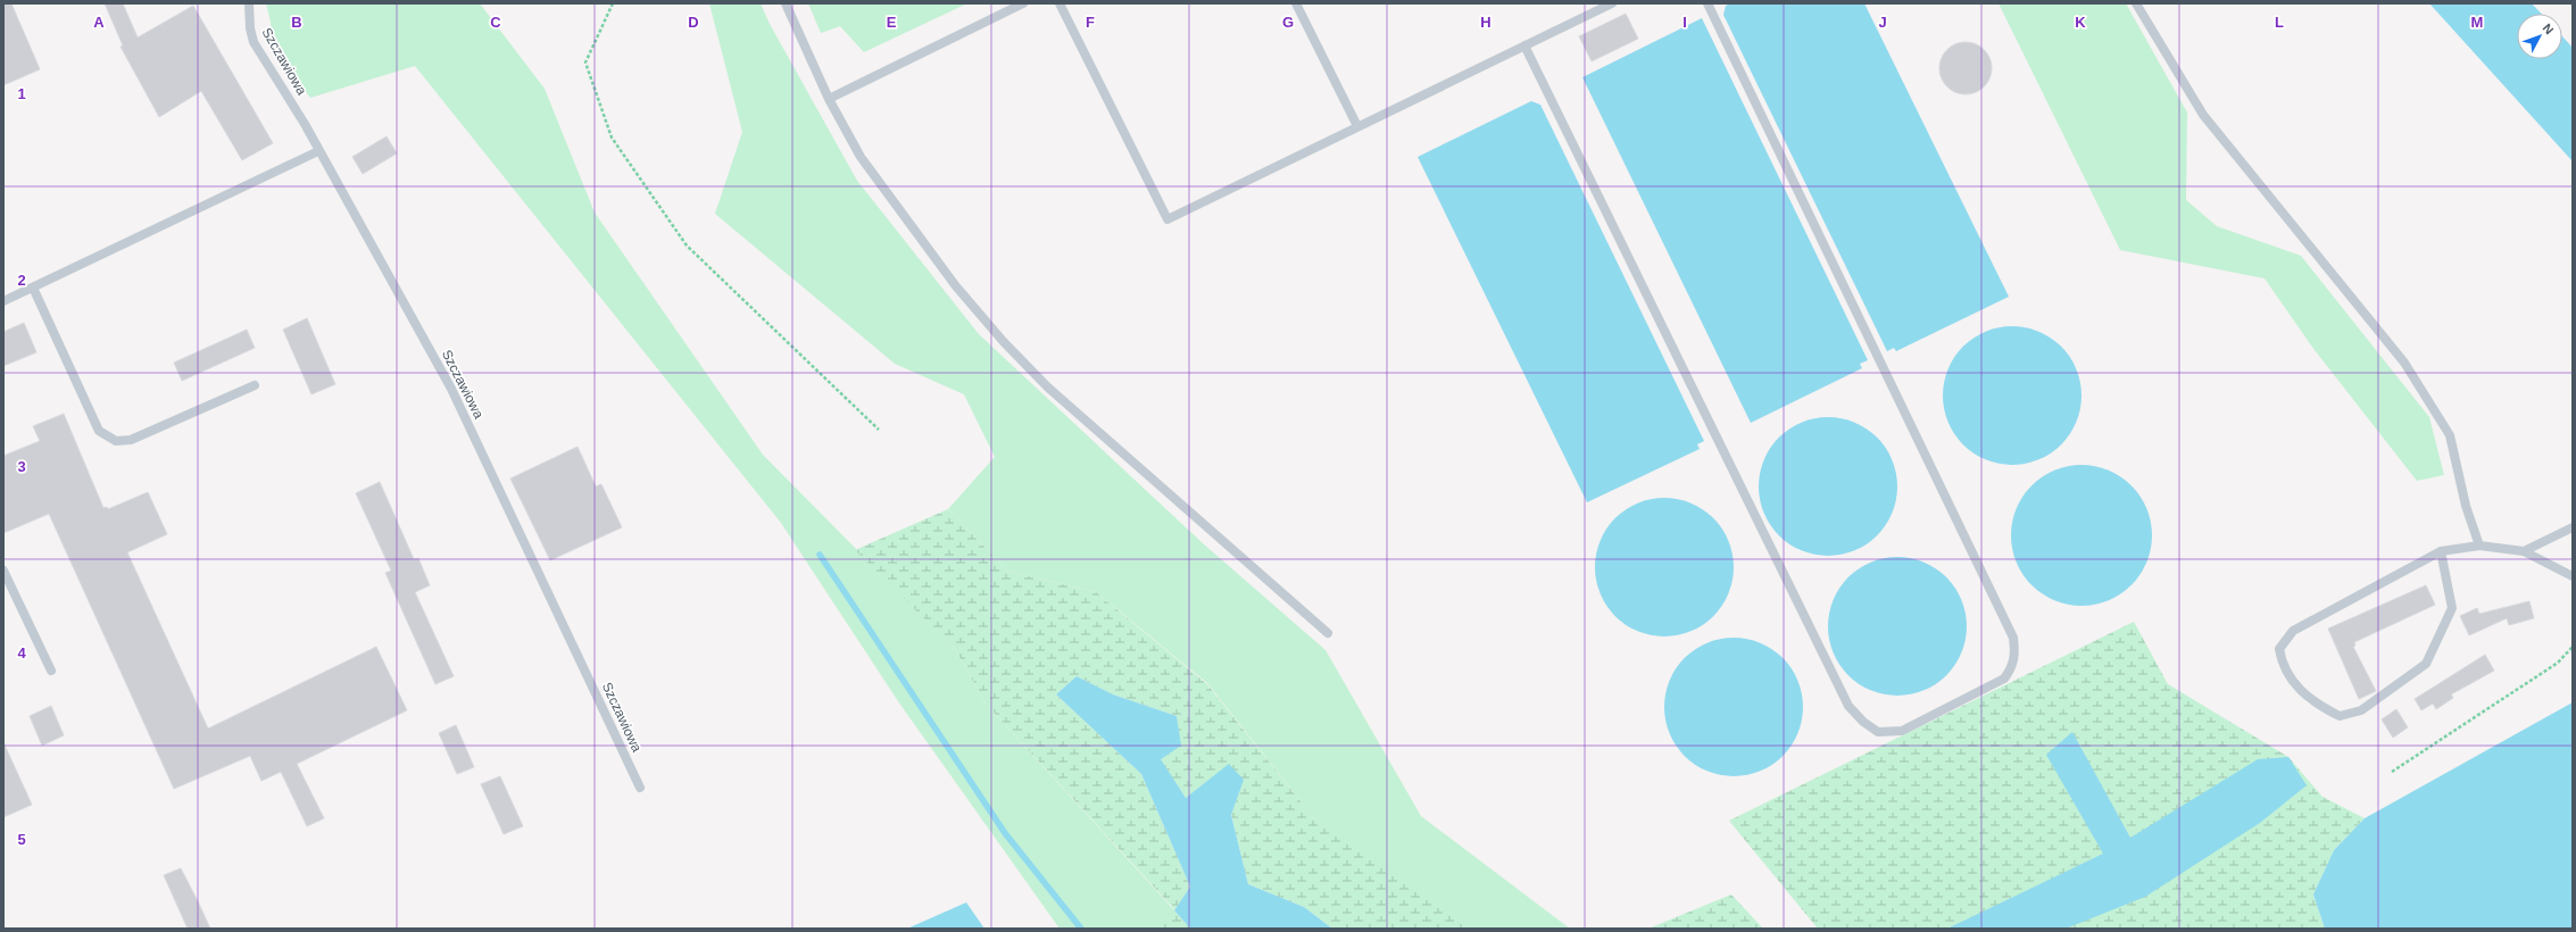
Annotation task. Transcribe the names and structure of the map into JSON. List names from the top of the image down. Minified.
{"streets":{"lane":["Szczawiowa"]},"north":"top right","grid":{"columns":["A","B","C","D","E","F","G","H","I","J","K","L","M"],"rows":["1","2","3","4","5"]}}
